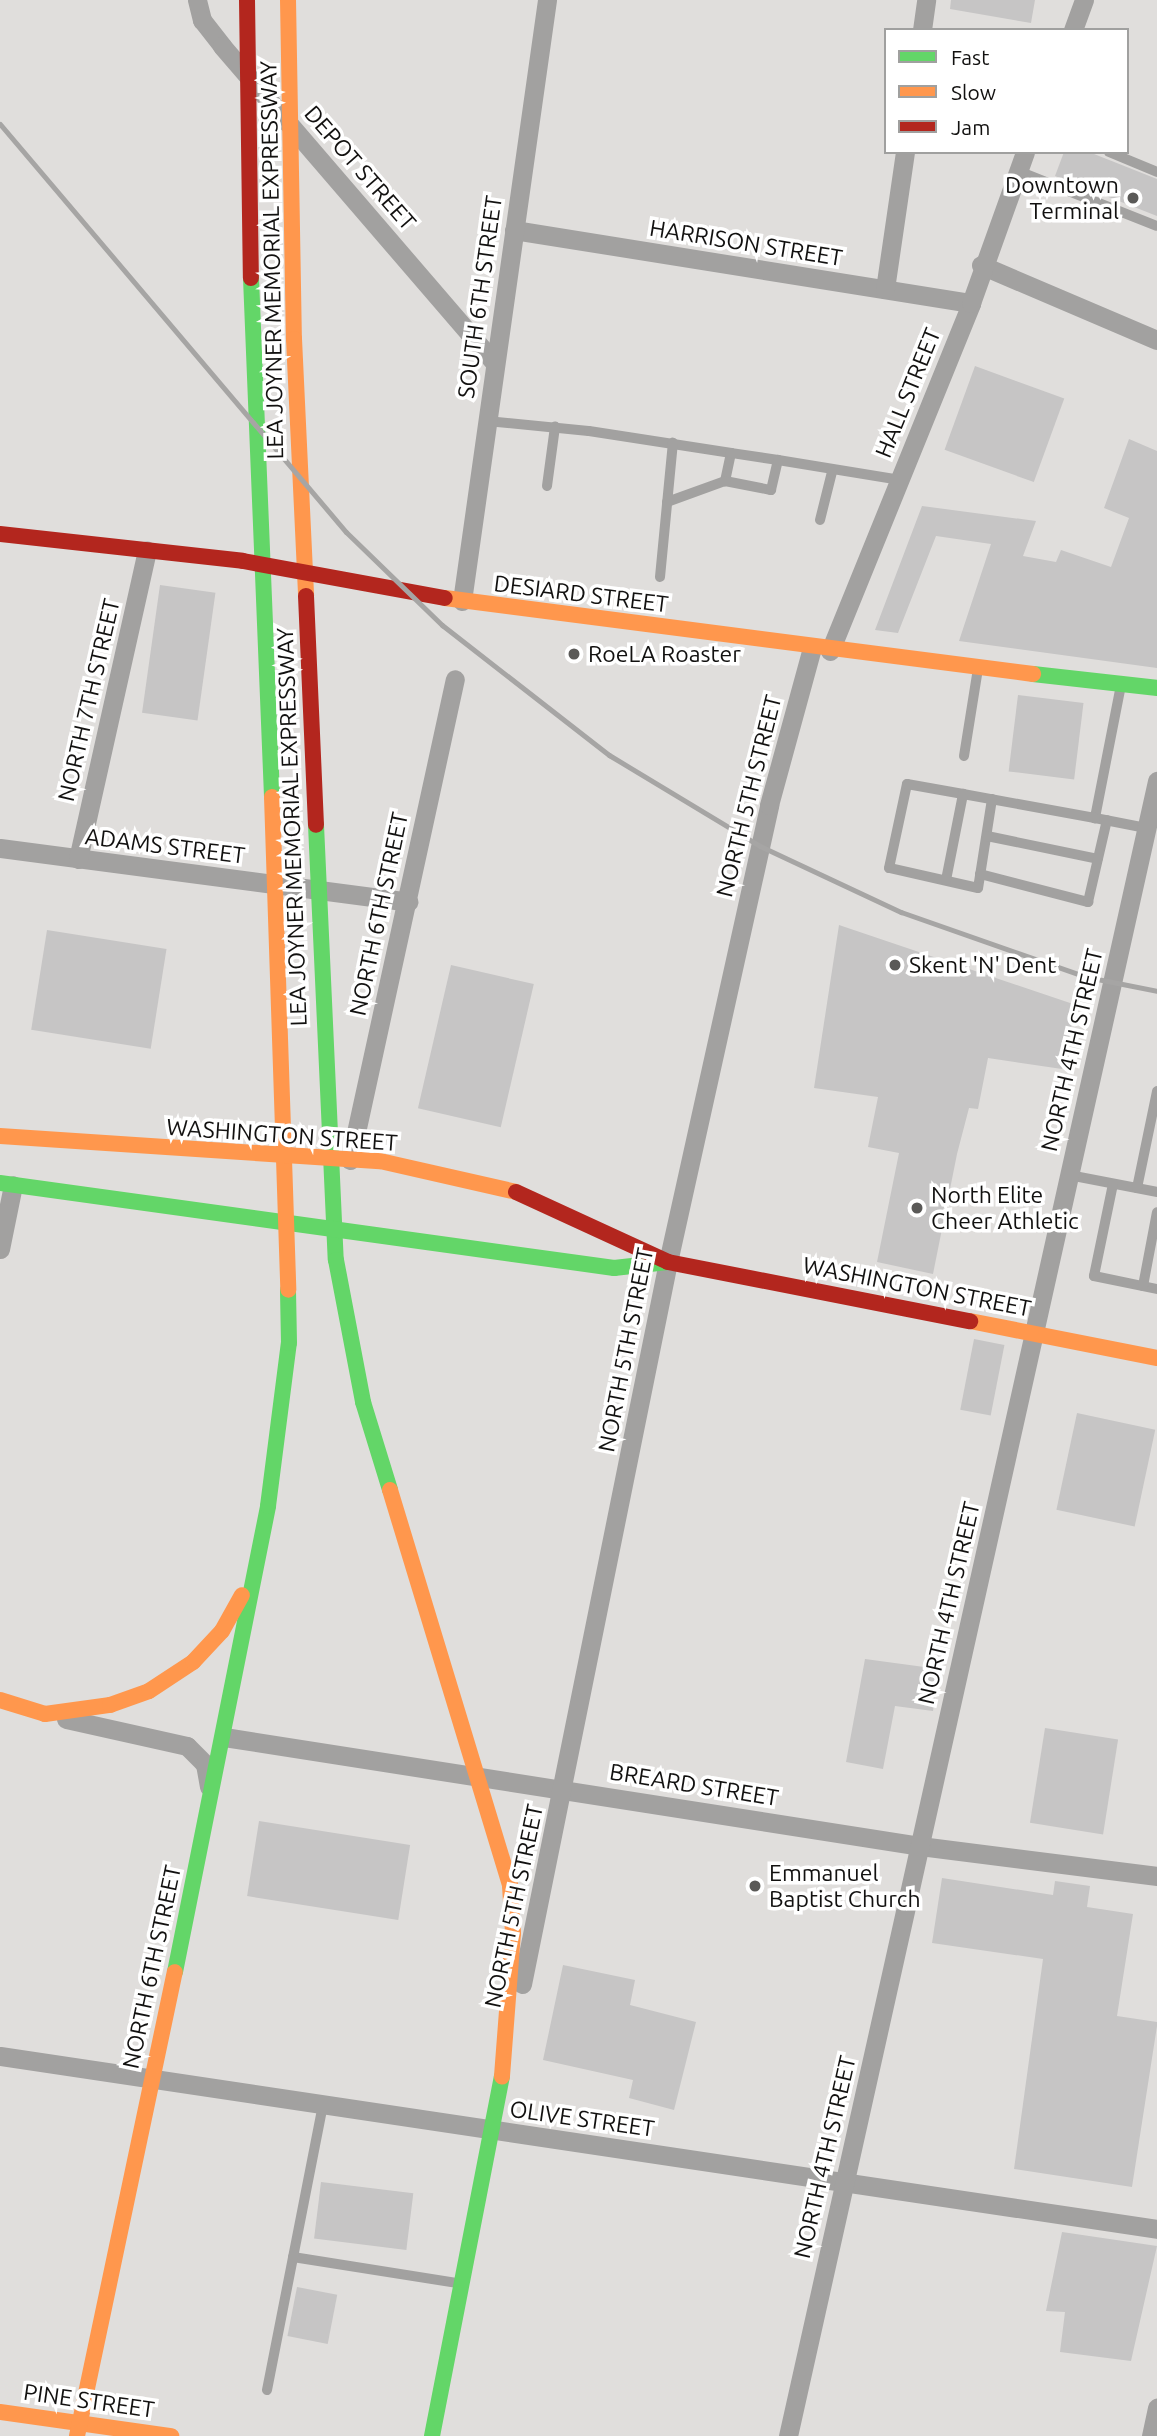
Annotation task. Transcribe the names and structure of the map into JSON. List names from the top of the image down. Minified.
{"streets":{"main road":["LEA JOYNER MEMORIAL EXPRESSWAY","DESIARD STREET","NORTH 5TH STREET","NORTH 6TH STREET","WASHINGTON STREET","PINE STREET"],"street":["DEPOT STREET","HARRISON STREET","SOUTH 6TH STREET","HALL STREET","NORTH 7TH STREET","ADAMS STREET","NORTH 4TH STREET","BREARD STREET","OLIVE STREET"]},"crossings":[["DEPOT STREET","SOUTH 6TH STREET"],["HARRISON STREET","SOUTH 6TH STREET"],["HARRISON STREET","HALL STREET"],["LEA JOYNER MEMORIAL EXPRESSWAY","NORTH 5TH STREET"],["LEA JOYNER MEMORIAL EXPRESSWAY","NORTH 6TH STREET"],["SOUTH 6TH STREET","DESIARD STREET"],["HALL STREET","DESIARD STREET"],["HALL STREET","NORTH 5TH STREET"],["DESIARD STREET","NORTH 7TH STREET"],["DESIARD STREET","NORTH 5TH STREET"],["NORTH 7TH STREET","ADAMS STREET"],["NORTH 5TH STREET","WASHINGTON STREET"],["NORTH 5TH STREET","BREARD STREET"],["NORTH 5TH STREET","OLIVE STREET"],["ADAMS STREET","NORTH 6TH STREET"],["NORTH 6TH STREET","WASHINGTON STREET"],["NORTH 6TH STREET","BREARD STREET"],["NORTH 6TH STREET","OLIVE STREET"],["NORTH 6TH STREET","PINE STREET"],["NORTH 4TH STREET","WASHINGTON STREET"],["NORTH 4TH STREET","BREARD STREET"],["NORTH 4TH STREET","OLIVE STREET"]],"places":["Downtown Terminal","RoeLA Roaster","Skent 'N' Dent","North Elite Cheer Athletic","Emmanuel Baptist Church"],"legend":["Fast","Slow","Jam"]}
